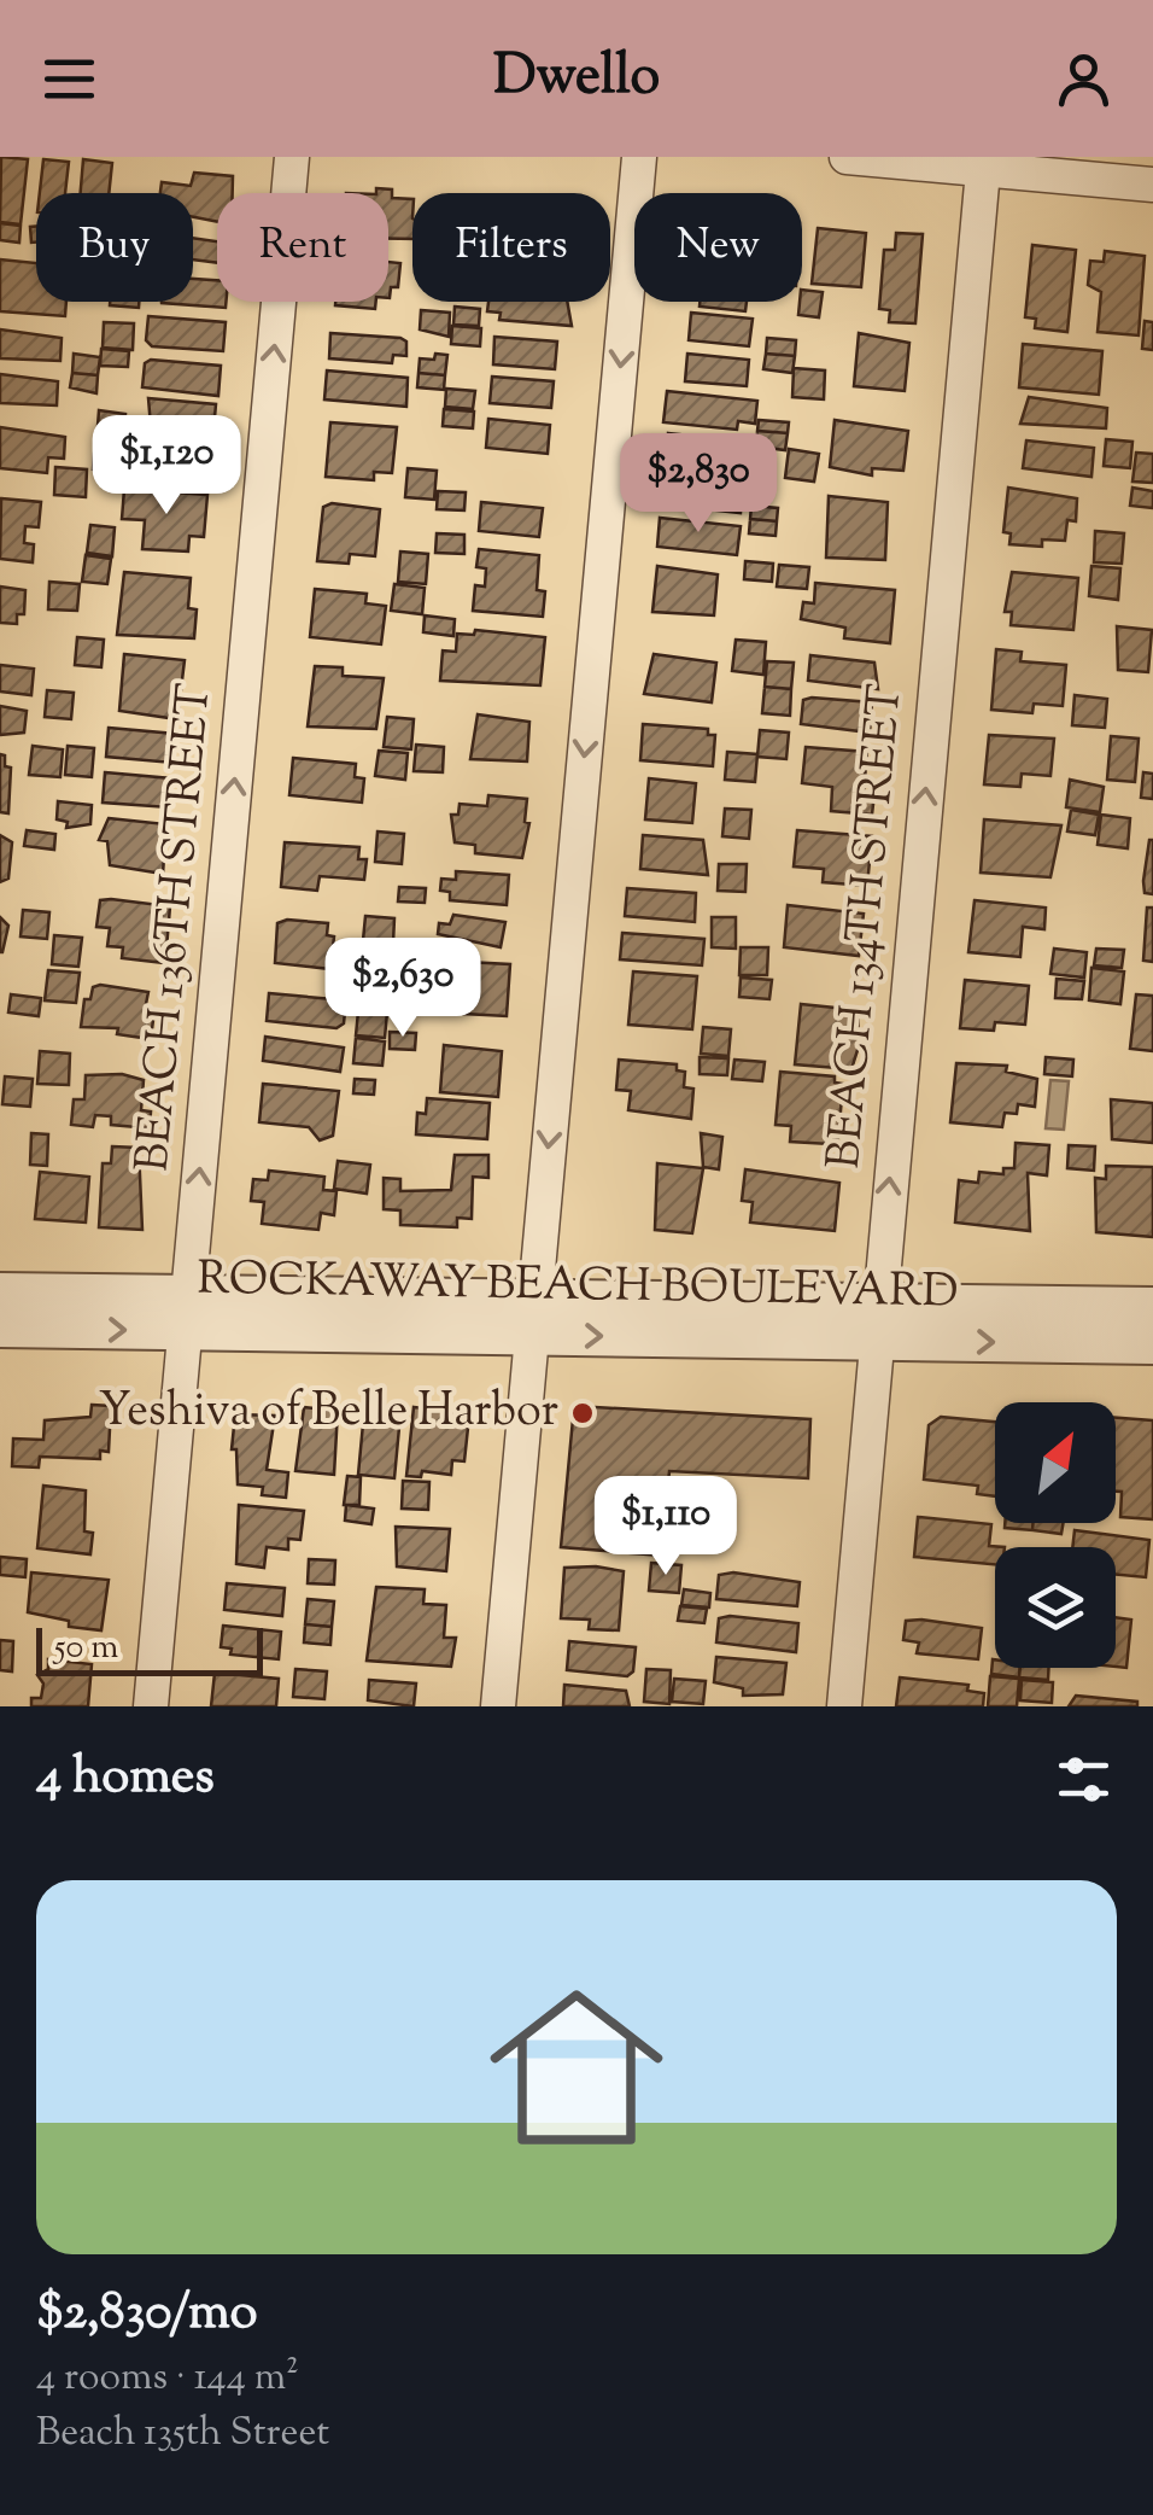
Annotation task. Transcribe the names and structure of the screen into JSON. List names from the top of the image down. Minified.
{"streets":{"street":["BEACH 134TH STREET","BEACH 136TH STREET","ROCKAWAY BEACH BOULEVARD"]},"crossings":[["BEACH 134TH STREET","ROCKAWAY BEACH BOULEVARD"],["BEACH 136TH STREET","ROCKAWAY BEACH BOULEVARD"]],"one_way":["BEACH 134TH STREET","BEACH 136TH STREET"],"places":["Yeshiva of Belle Harbor"],"scale_bar":"50 m","north":"top right","page":{"header":"Dwello","chip":["Buy","Rent","Filters","New"],"price":["$1,120","$2,830","$2,630","$1,110"],"scale":"50 m","heading":"4 homes","list":[{"name":"$2,830/mo","note":"4 rooms · 144 m² · Beach 135th Street"}]}}
